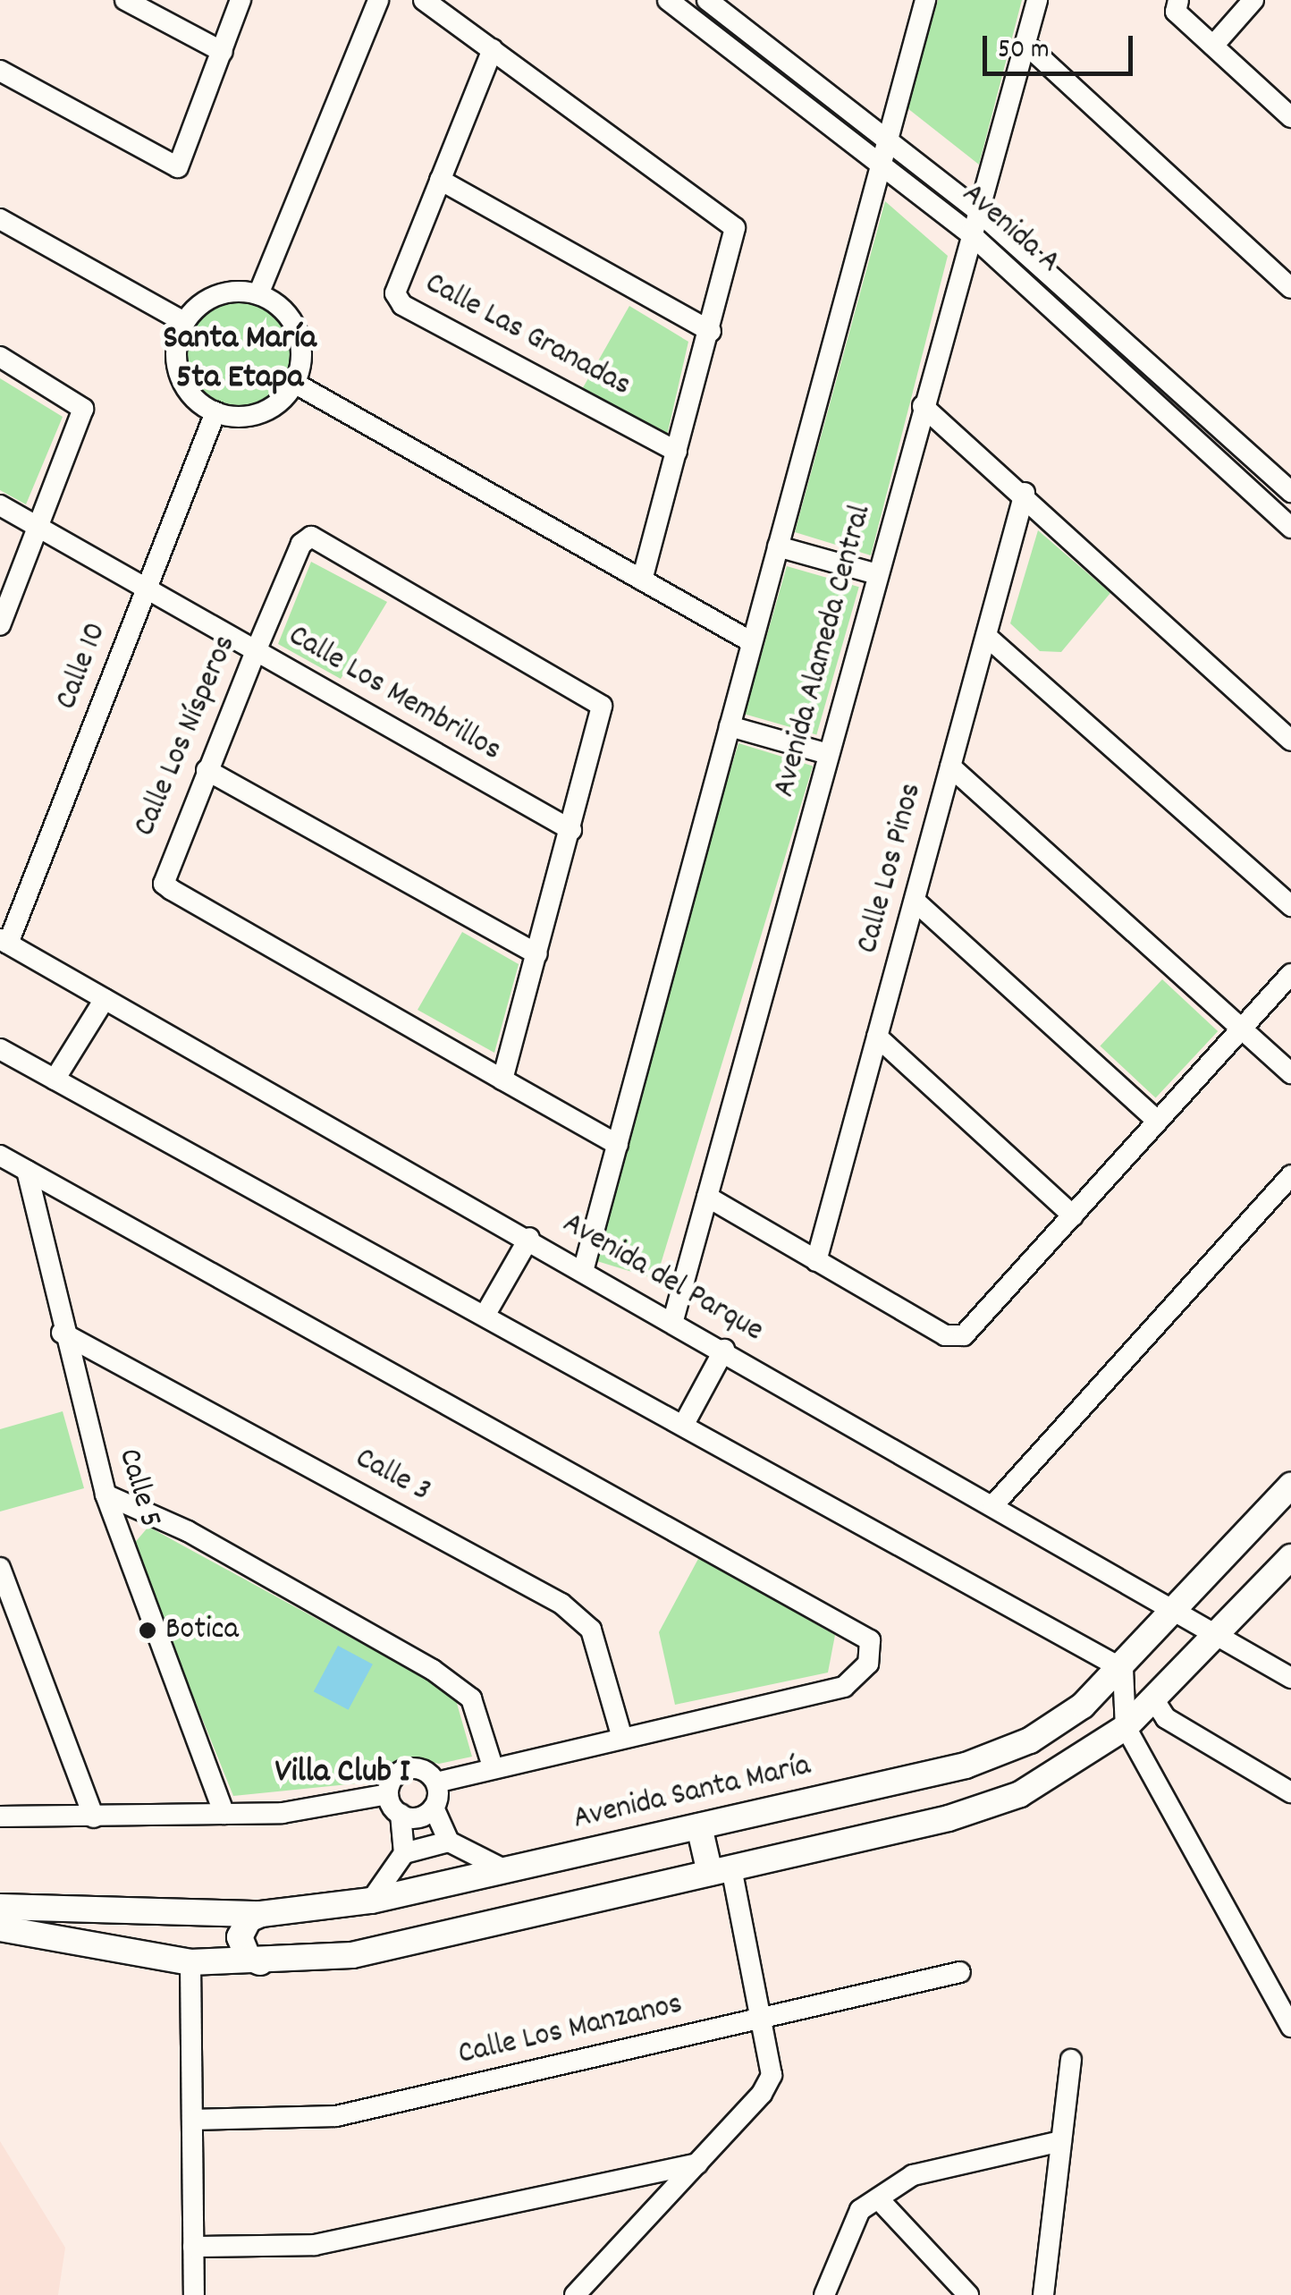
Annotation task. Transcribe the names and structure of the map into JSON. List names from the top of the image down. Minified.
{"streets":{"main road":["Avenida Santa María"],"street":["Avenida A","Calle Las Granadas","Avenida Alameda Central","Calle 10","Calle Los Membrillos","Calle Los Nísperos","Calle Los Pinos","Avenida del Parque","Calle 3","Calle 5","Calle Los Manzanos"]},"crossings":[["Avenida A","Avenida Alameda Central"],["Avenida Alameda Central","Avenida del Parque"],["Calle 10","Calle Los Membrillos"],["Calle 10","Avenida del Parque"],["Calle Los Membrillos","Calle Los Nísperos"],["Avenida del Parque","Avenida Santa María"],["Calle 3","Calle 5"]],"districts":["Santa María 5ta Etapa","Villa Club I"],"places":["Botica"],"scale_bar":"50 m"}
